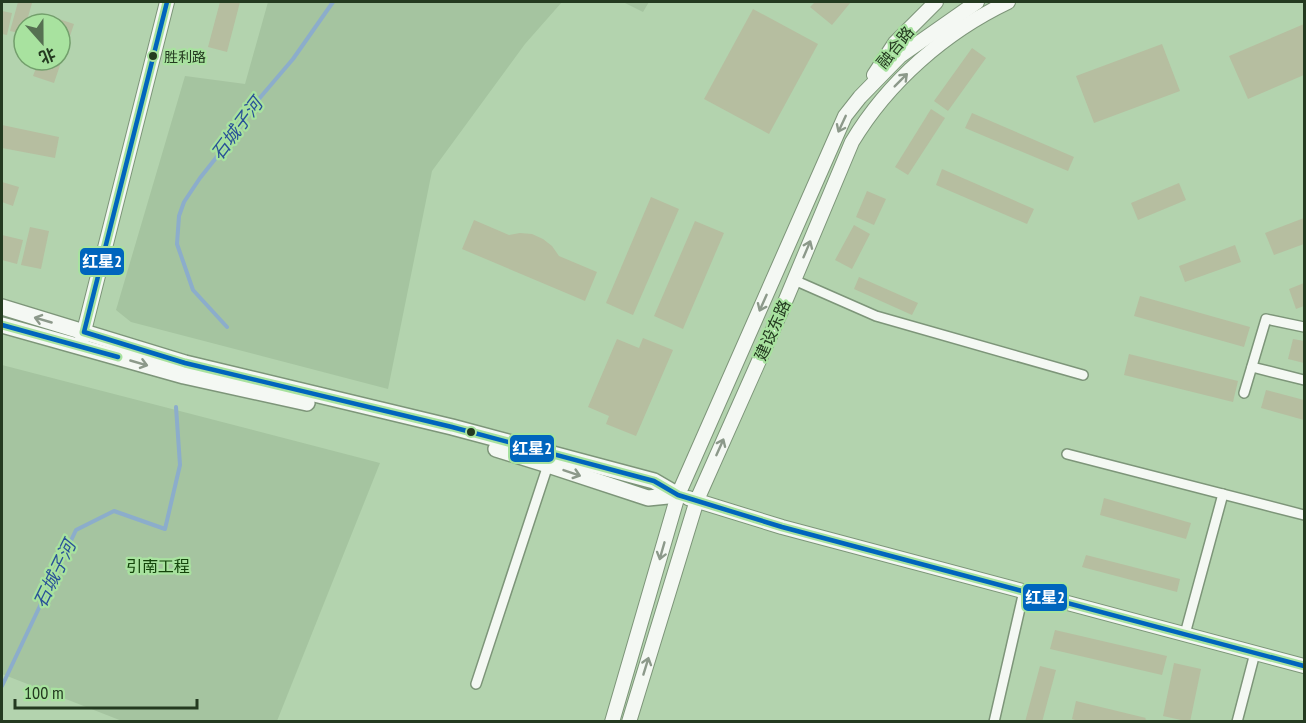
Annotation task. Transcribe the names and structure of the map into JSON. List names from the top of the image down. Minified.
{"streets":{"main road":["融合路","建设东路"]},"crossings":[["融合路","建设东路"]],"water":["石城子河"],"parks":["引南工程"],"places":["胜利路"],"lines":["transit line 红星2"],"scale_bar":"100 m","north":"bottom"}
